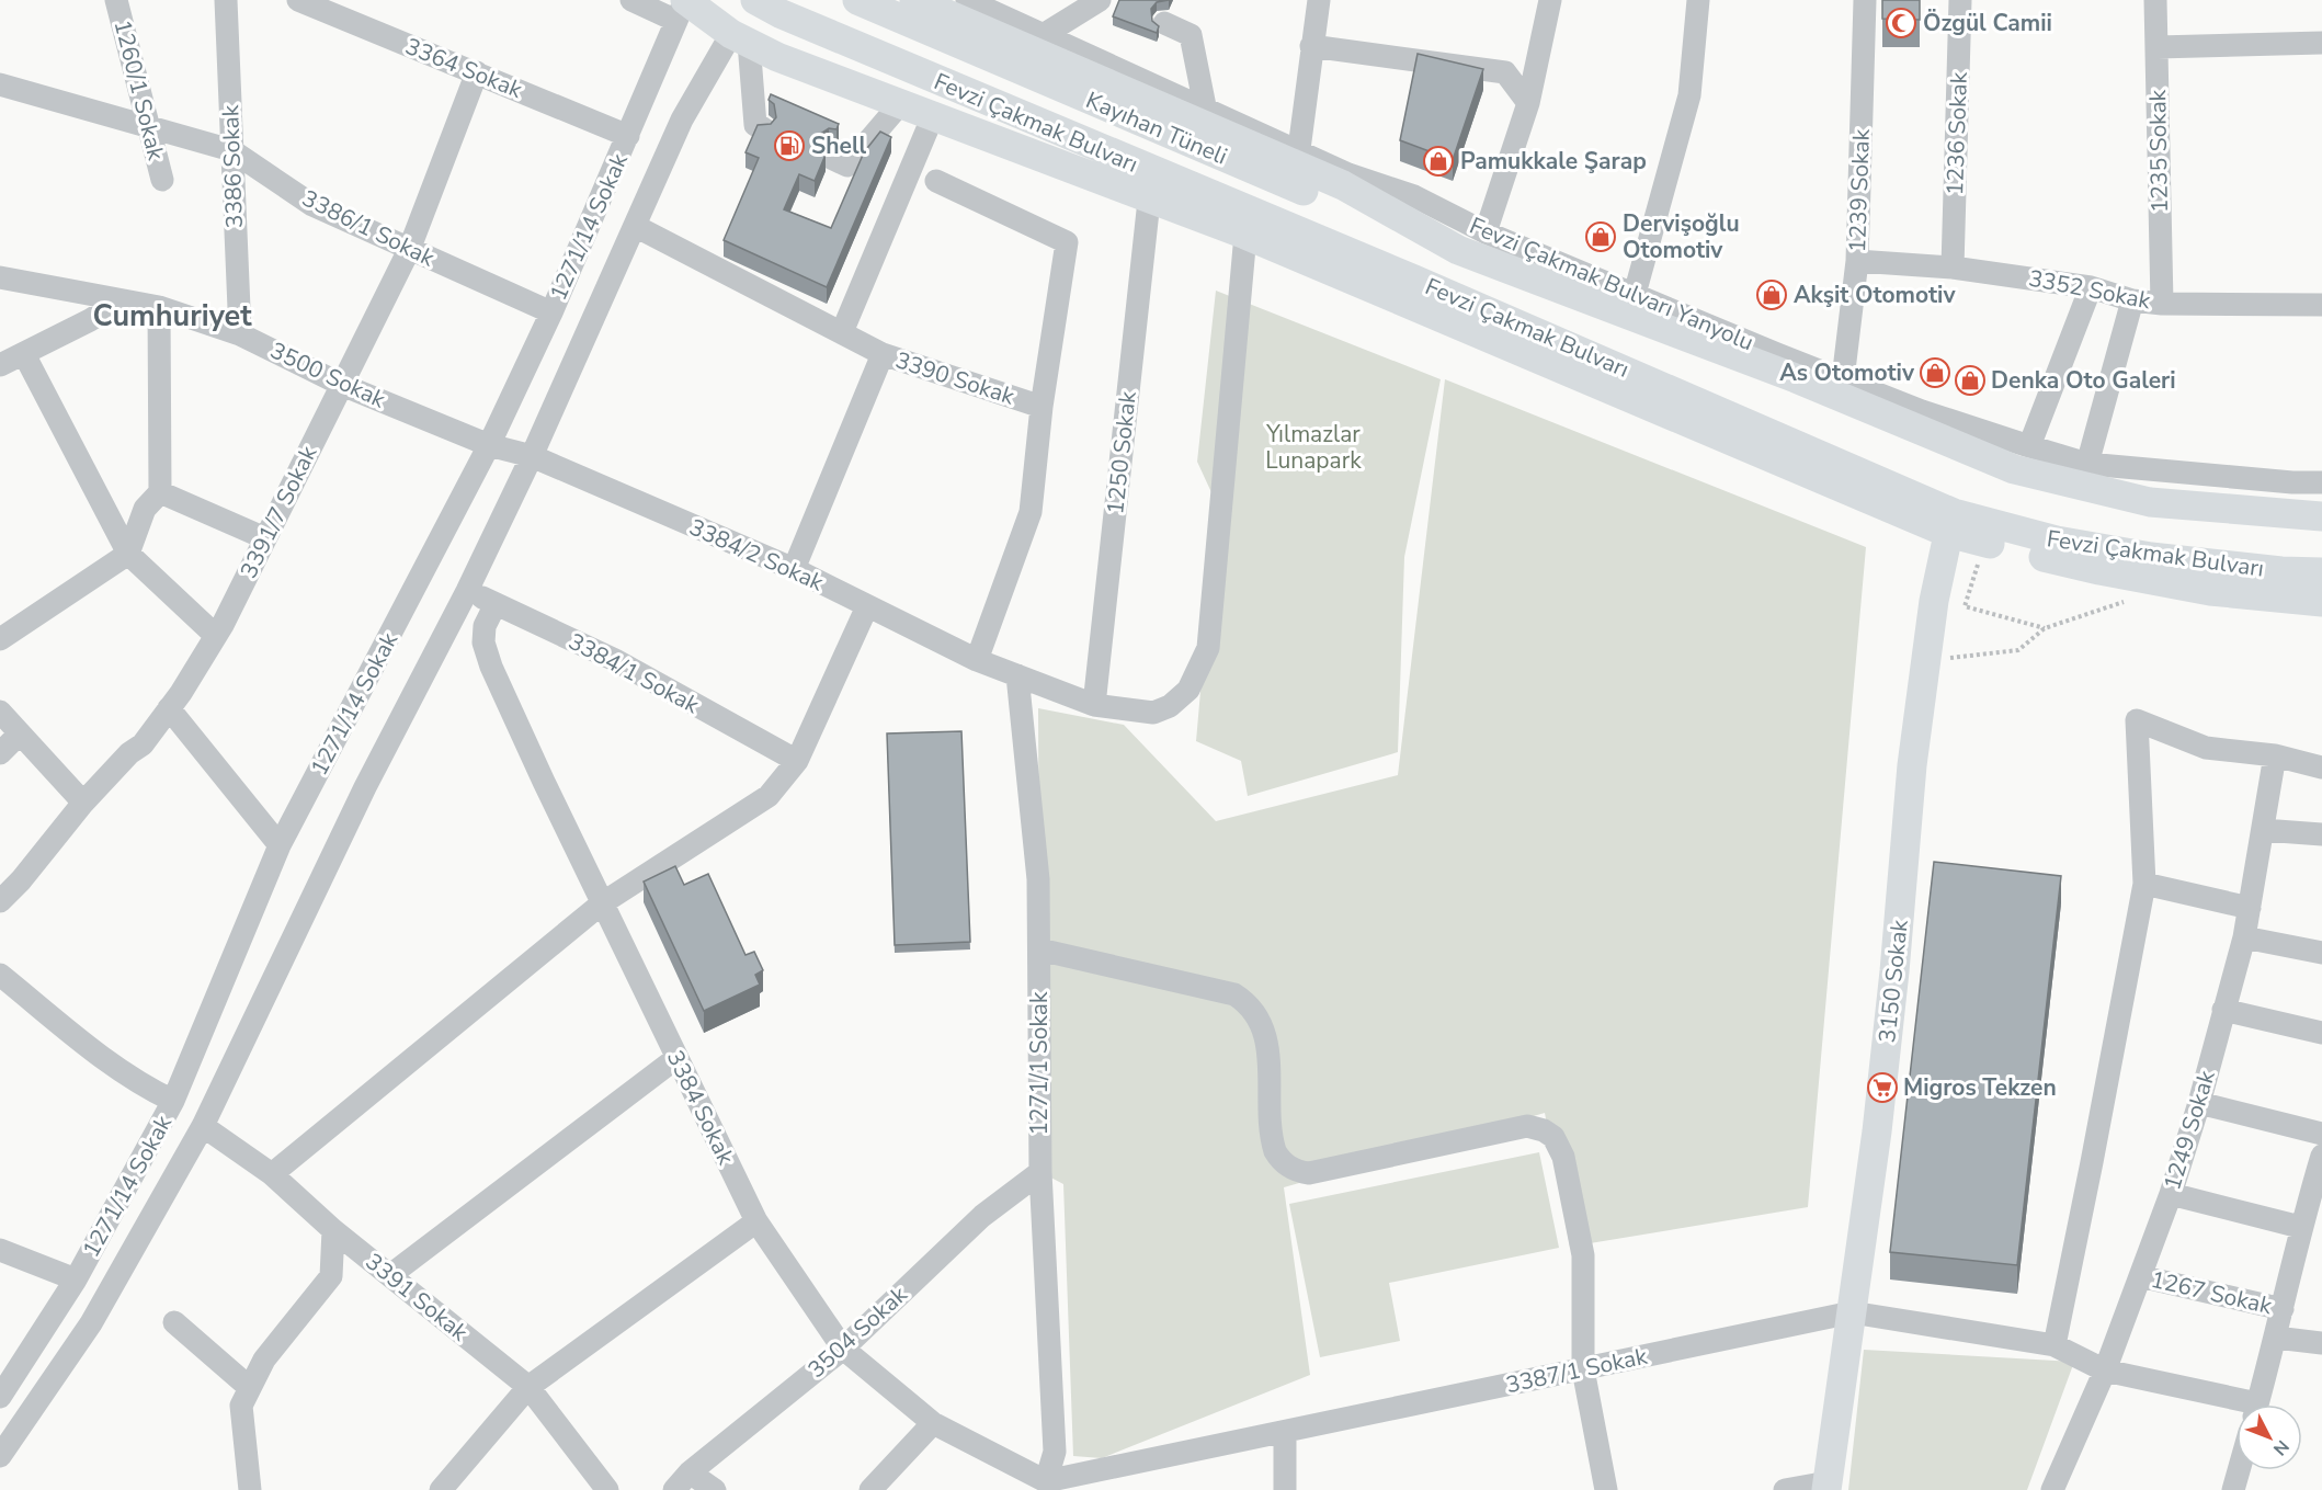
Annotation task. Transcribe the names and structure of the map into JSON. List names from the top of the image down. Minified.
{"streets":{"main road":["Fevzi Çakmak Bulvarı","Kayıhan Tüneli","3150 Sokak"],"street":["3364 Sokak","1260/1 Sokak","1236 Sokak","1235 Sokak","3386 Sokak","1239 Sokak","1271/14 Sokak","3386/1 Sokak","Fevzi Çakmak Bulvarı Yanyolu","3352 Sokak","3500 Sokak","3390 Sokak","1250 Sokak","3391/7 Sokak","3384/2 Sokak","3384/1 Sokak","1271/1 Sokak","3384 Sokak","1249 Sokak","1267 Sokak","3391 Sokak","3504 Sokak","3387/1 Sokak"]},"crossings":[["3364 Sokak","1271/14 Sokak"],["3364 Sokak","3391/7 Sokak"],["1260/1 Sokak","3386/1 Sokak"],["Fevzi Çakmak Bulvarı","Kayıhan Tüneli"],["Fevzi Çakmak Bulvarı","3150 Sokak"],["1236 Sokak","3352 Sokak"],["1235 Sokak","3352 Sokak"],["3386 Sokak","3386/1 Sokak"],["3386 Sokak","3500 Sokak"],["1239 Sokak","Fevzi Çakmak Bulvarı Yanyolu"],["1239 Sokak","3352 Sokak"],["1271/14 Sokak","3386/1 Sokak"],["1271/14 Sokak","3500 Sokak"],["3386/1 Sokak","3391/7 Sokak"],["3500 Sokak","3391/7 Sokak"],["3500 Sokak","3384/2 Sokak"],["3390 Sokak","3384/2 Sokak"],["1250 Sokak","3384/2 Sokak"],["3384/2 Sokak","1271/1 Sokak"],["3384/1 Sokak","3384 Sokak"],["3150 Sokak","3387/1 Sokak"],["1271/1 Sokak","3384 Sokak"],["1271/1 Sokak","3504 Sokak"],["1271/1 Sokak","3387/1 Sokak"],["3384 Sokak","3504 Sokak"],["3384 Sokak","3387/1 Sokak"],["1249 Sokak","1267 Sokak"],["1249 Sokak","3387/1 Sokak"]],"districts":["Cumhuriyet"],"parks":["Yılmazlar Lunapark"],"places":{"mosque":["Özgül Camii"],"fuel station":["Shell"],"shop":["Pamukkale Şarap","Dervişoğlu Otomotiv","Akşit Otomotiv","As Otomotiv","Denka Oto Galeri"],"supermarket":["Migros Tekzen"]},"north":"bottom right"}
